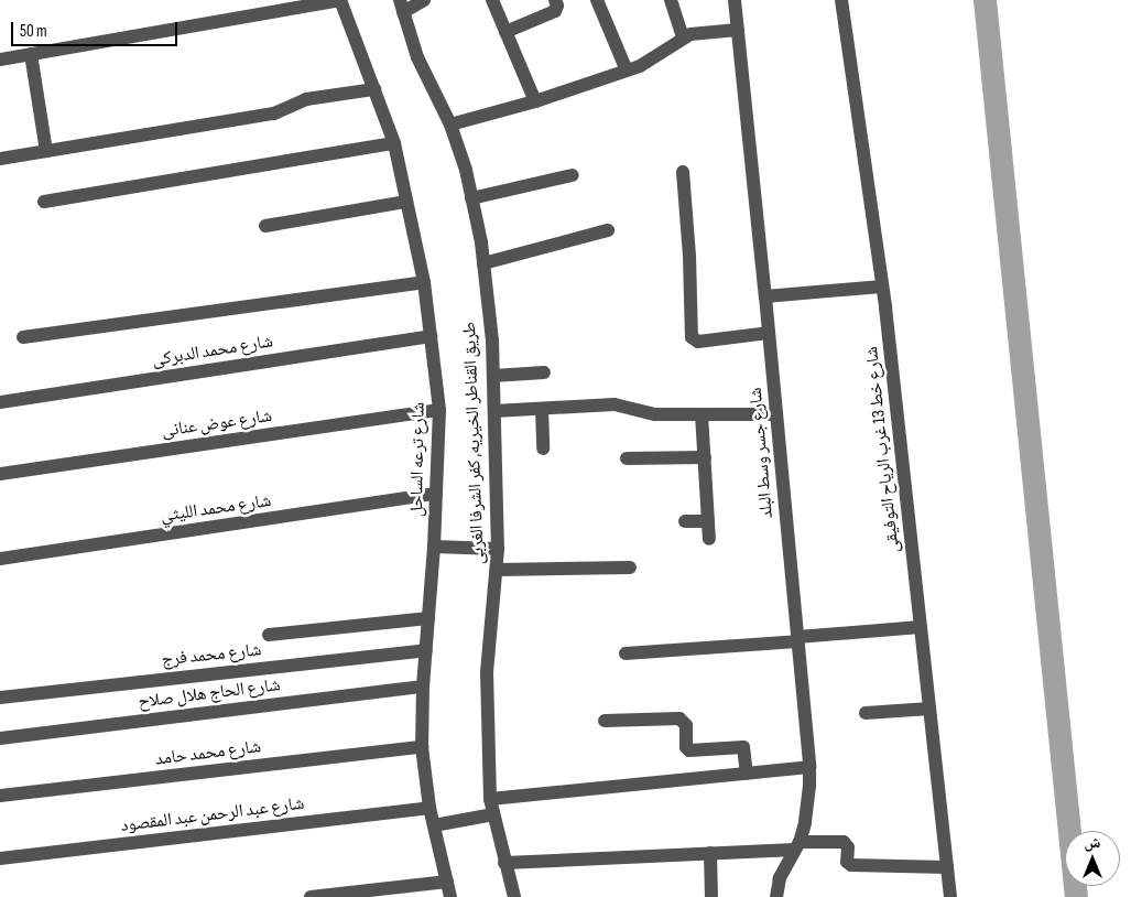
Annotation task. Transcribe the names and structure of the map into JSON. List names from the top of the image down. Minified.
{"streets":{"street":["شارع محمد الدبركى","شارع عوض عنانى","طريق القناطر الخيريه, كفر الشرفا الغربى","شارع خط 13 غرب الرياح التوفيقى","شارع جسر وسط البلد","شارع ترعه الساحل","شارع محمد الليثي","شارع محمد فرج","شارع الحاج هلال صلاح","شارع محمد حامد","شارع عبد الرحمن عبد المقصود"]},"crossings":[["شارع محمد الدبركى","شارع ترعه الساحل"],["شارع عوض عنانى","شارع ترعه الساحل"],["شارع ترعه الساحل","شارع محمد الليثي"],["شارع ترعه الساحل","شارع محمد فرج"],["شارع ترعه الساحل","شارع الحاج هلال صلاح"],["شارع ترعه الساحل","شارع محمد حامد"],["شارع ترعه الساحل","شارع عبد الرحمن عبد المقصود"]],"scale_bar":"50 m","north":"top"}
